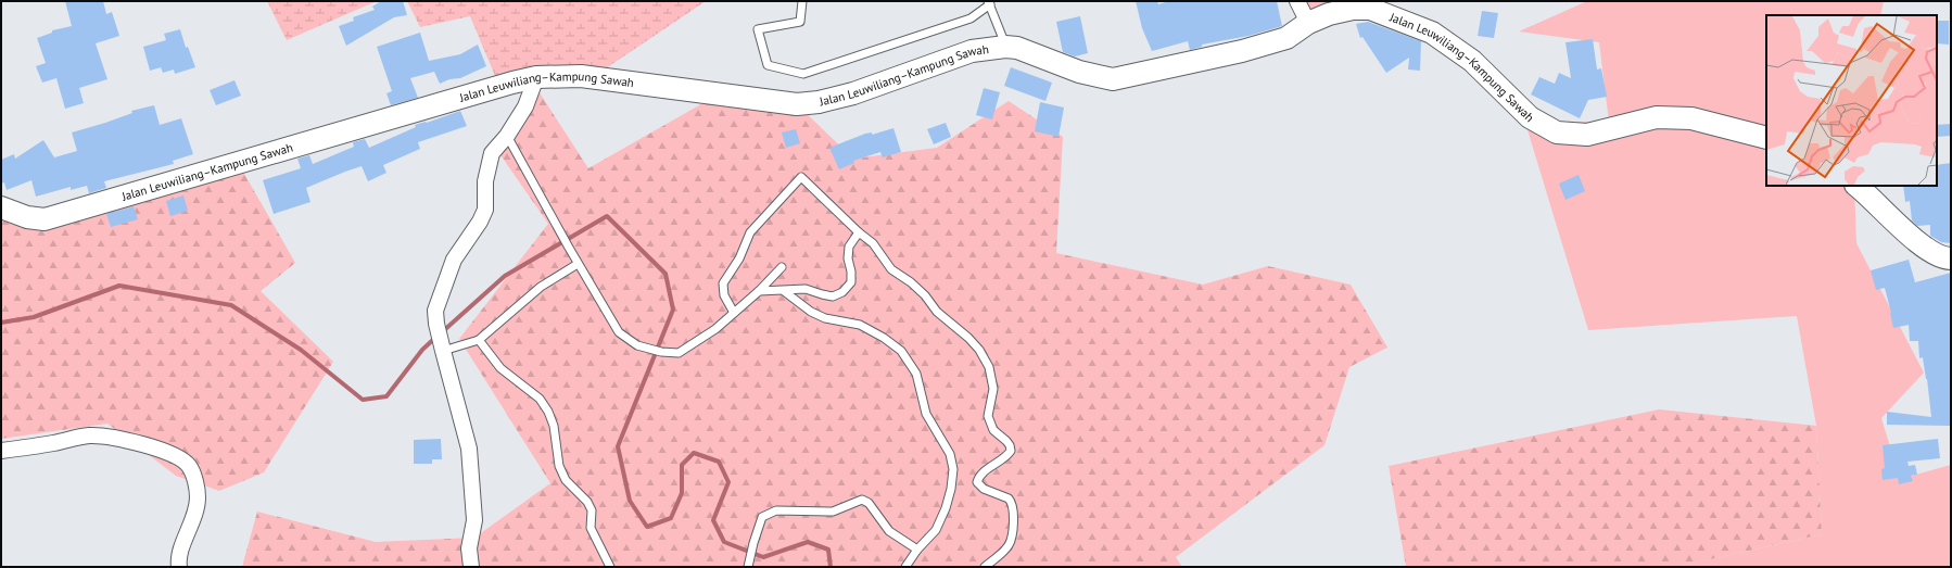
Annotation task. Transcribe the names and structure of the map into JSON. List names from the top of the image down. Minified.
{"streets":{"main road":["Jalan Leuwiliang–Kampung Sawah"]}}
